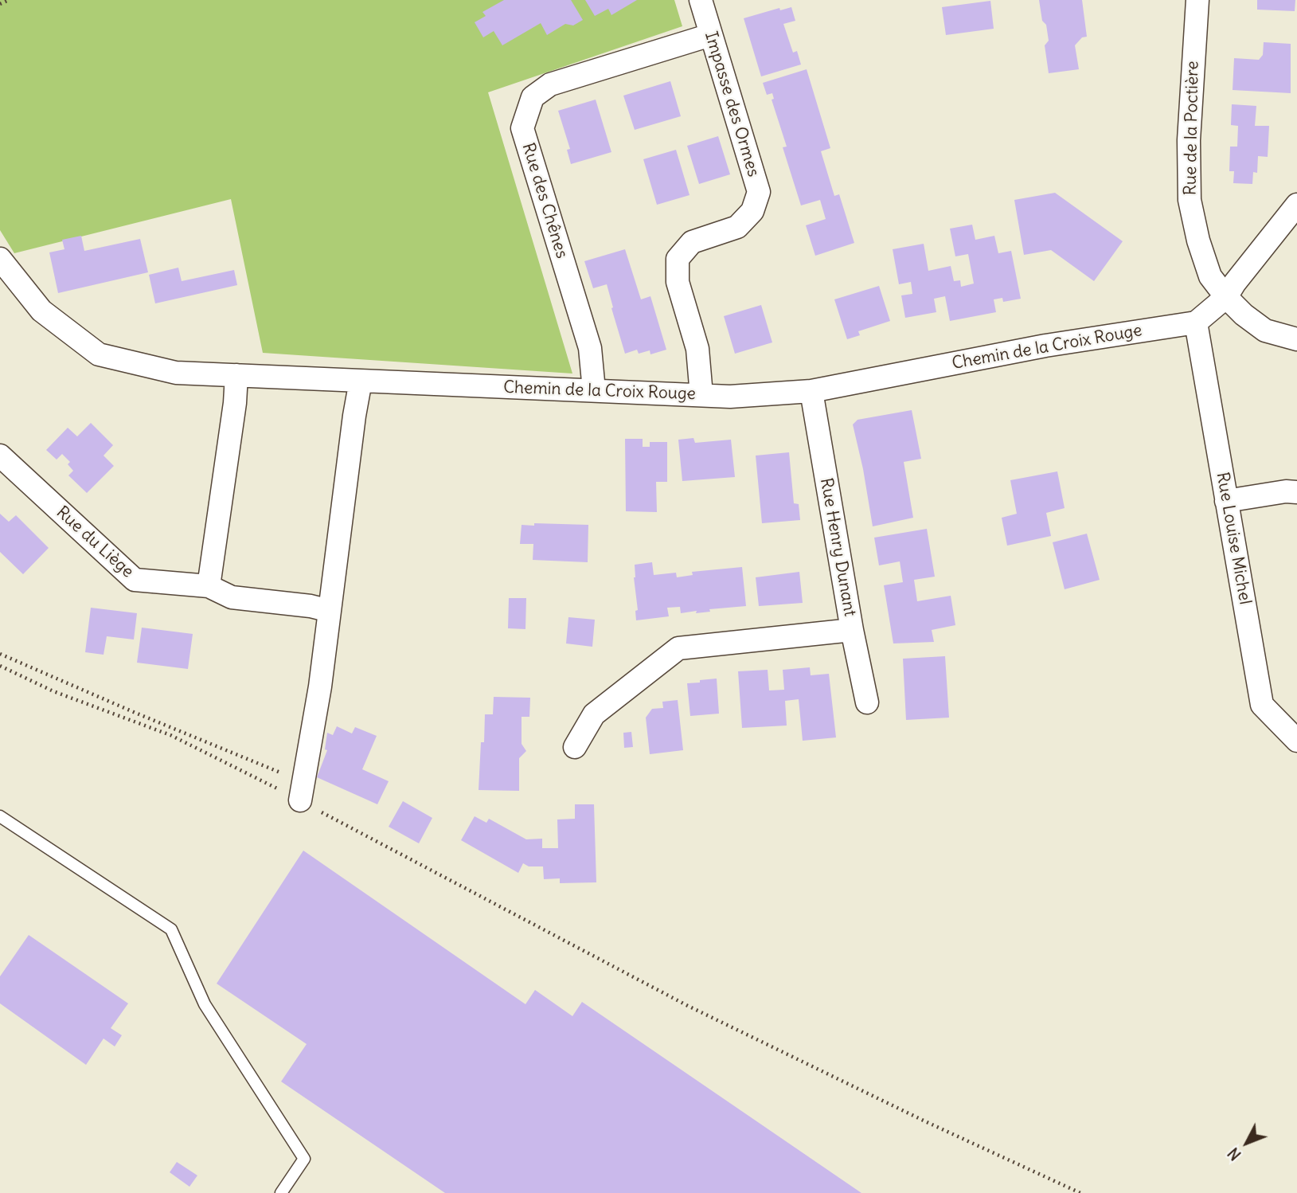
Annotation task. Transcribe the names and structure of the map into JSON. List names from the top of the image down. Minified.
{"streets":{"street":["Impasse des Ormes","Rue de la Poctière","Rue des Chênes","Chemin de la Croix Rouge","Rue Louise Michel","Rue du Liège","Rue Henry Dunant"]},"crossings":[["Impasse des Ormes","Rue des Chênes"],["Impasse des Ormes","Chemin de la Croix Rouge"],["Rue des Chênes","Chemin de la Croix Rouge"],["Chemin de la Croix Rouge","Rue Louise Michel"],["Chemin de la Croix Rouge","Rue Henry Dunant"]],"north":"bottom left"}
